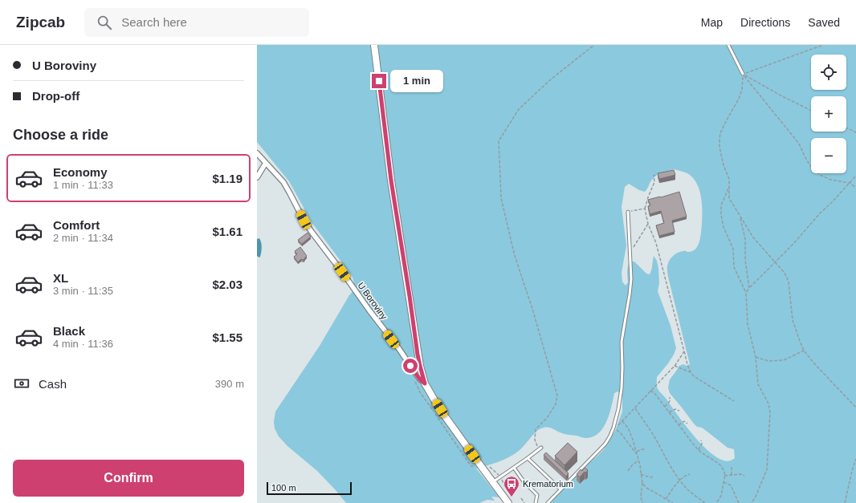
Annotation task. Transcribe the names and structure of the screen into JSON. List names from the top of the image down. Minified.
{"streets":{"street":["U Boroviny"]},"places":{"bus stop":["Krematorium"]},"scale_bar":"100 m","page":{"header":"Zipcab","search":"Search here","nav":["Map","Directions","Saved"],"banner":["U Boroviny","Drop-off"],"map_buttons":["+","−"],"bubble":"1 min","heading":"Choose a ride","list":[{"name":"Economy","note":"1 min · 11:33","value":"$1.19"},{"name":"Comfort","note":"2 min · 11:34","value":"$1.61"},{"name":"XL","note":"3 min · 11:35","value":"$2.03"},{"name":"Black","note":"4 min · 11:36","value":"$1.55"}],"pay":["Cash","390 m"],"buttons":"Confirm","scale":"100 m"}}
